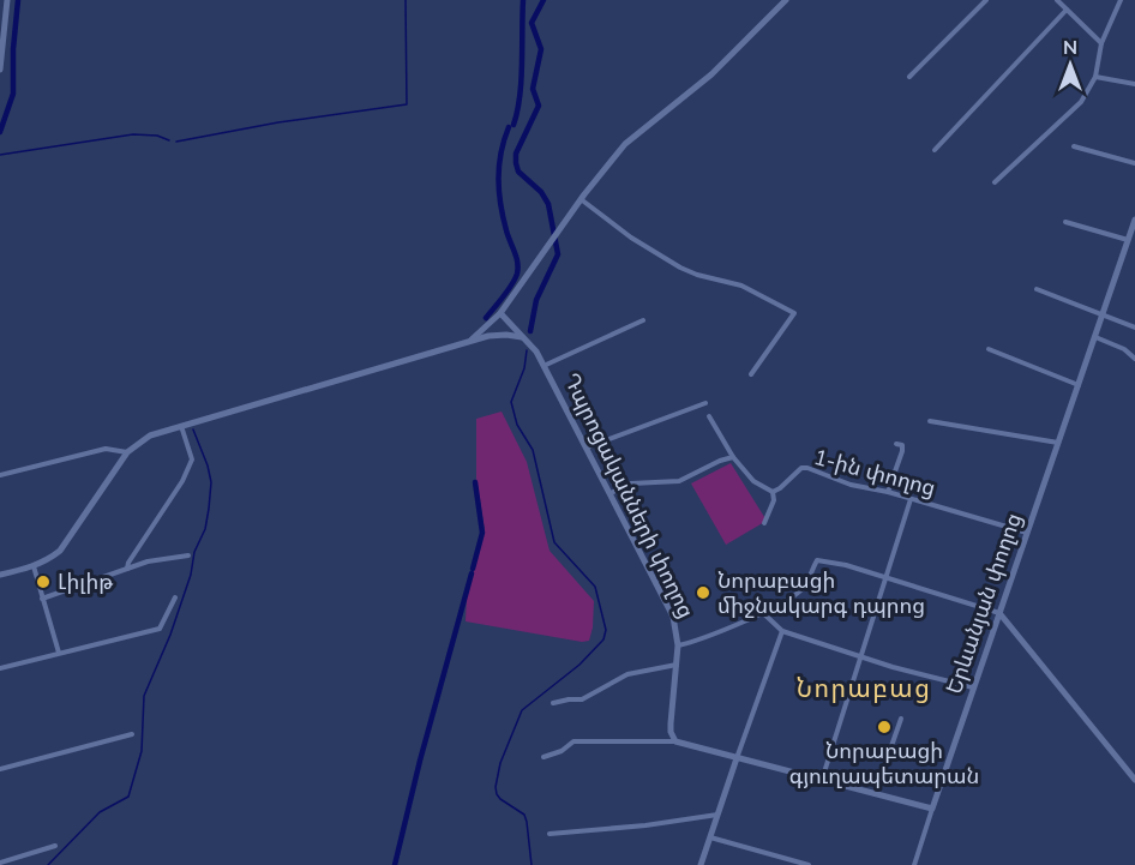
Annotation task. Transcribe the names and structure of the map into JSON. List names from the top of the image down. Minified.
{"streets":{"main road":["Դպրոցականների փողոց","Երևանյան փողոց"],"street":["1-ին փողոց"]},"crossings":[["1-ին փողոց","Երևանյան փողոց"]],"districts":["Նորաբաց"],"places":["Լիլիթ","Նորաբացի միջնակարգ դպրոց","Նորաբացի գյուղապետարան"],"north":"top"}
